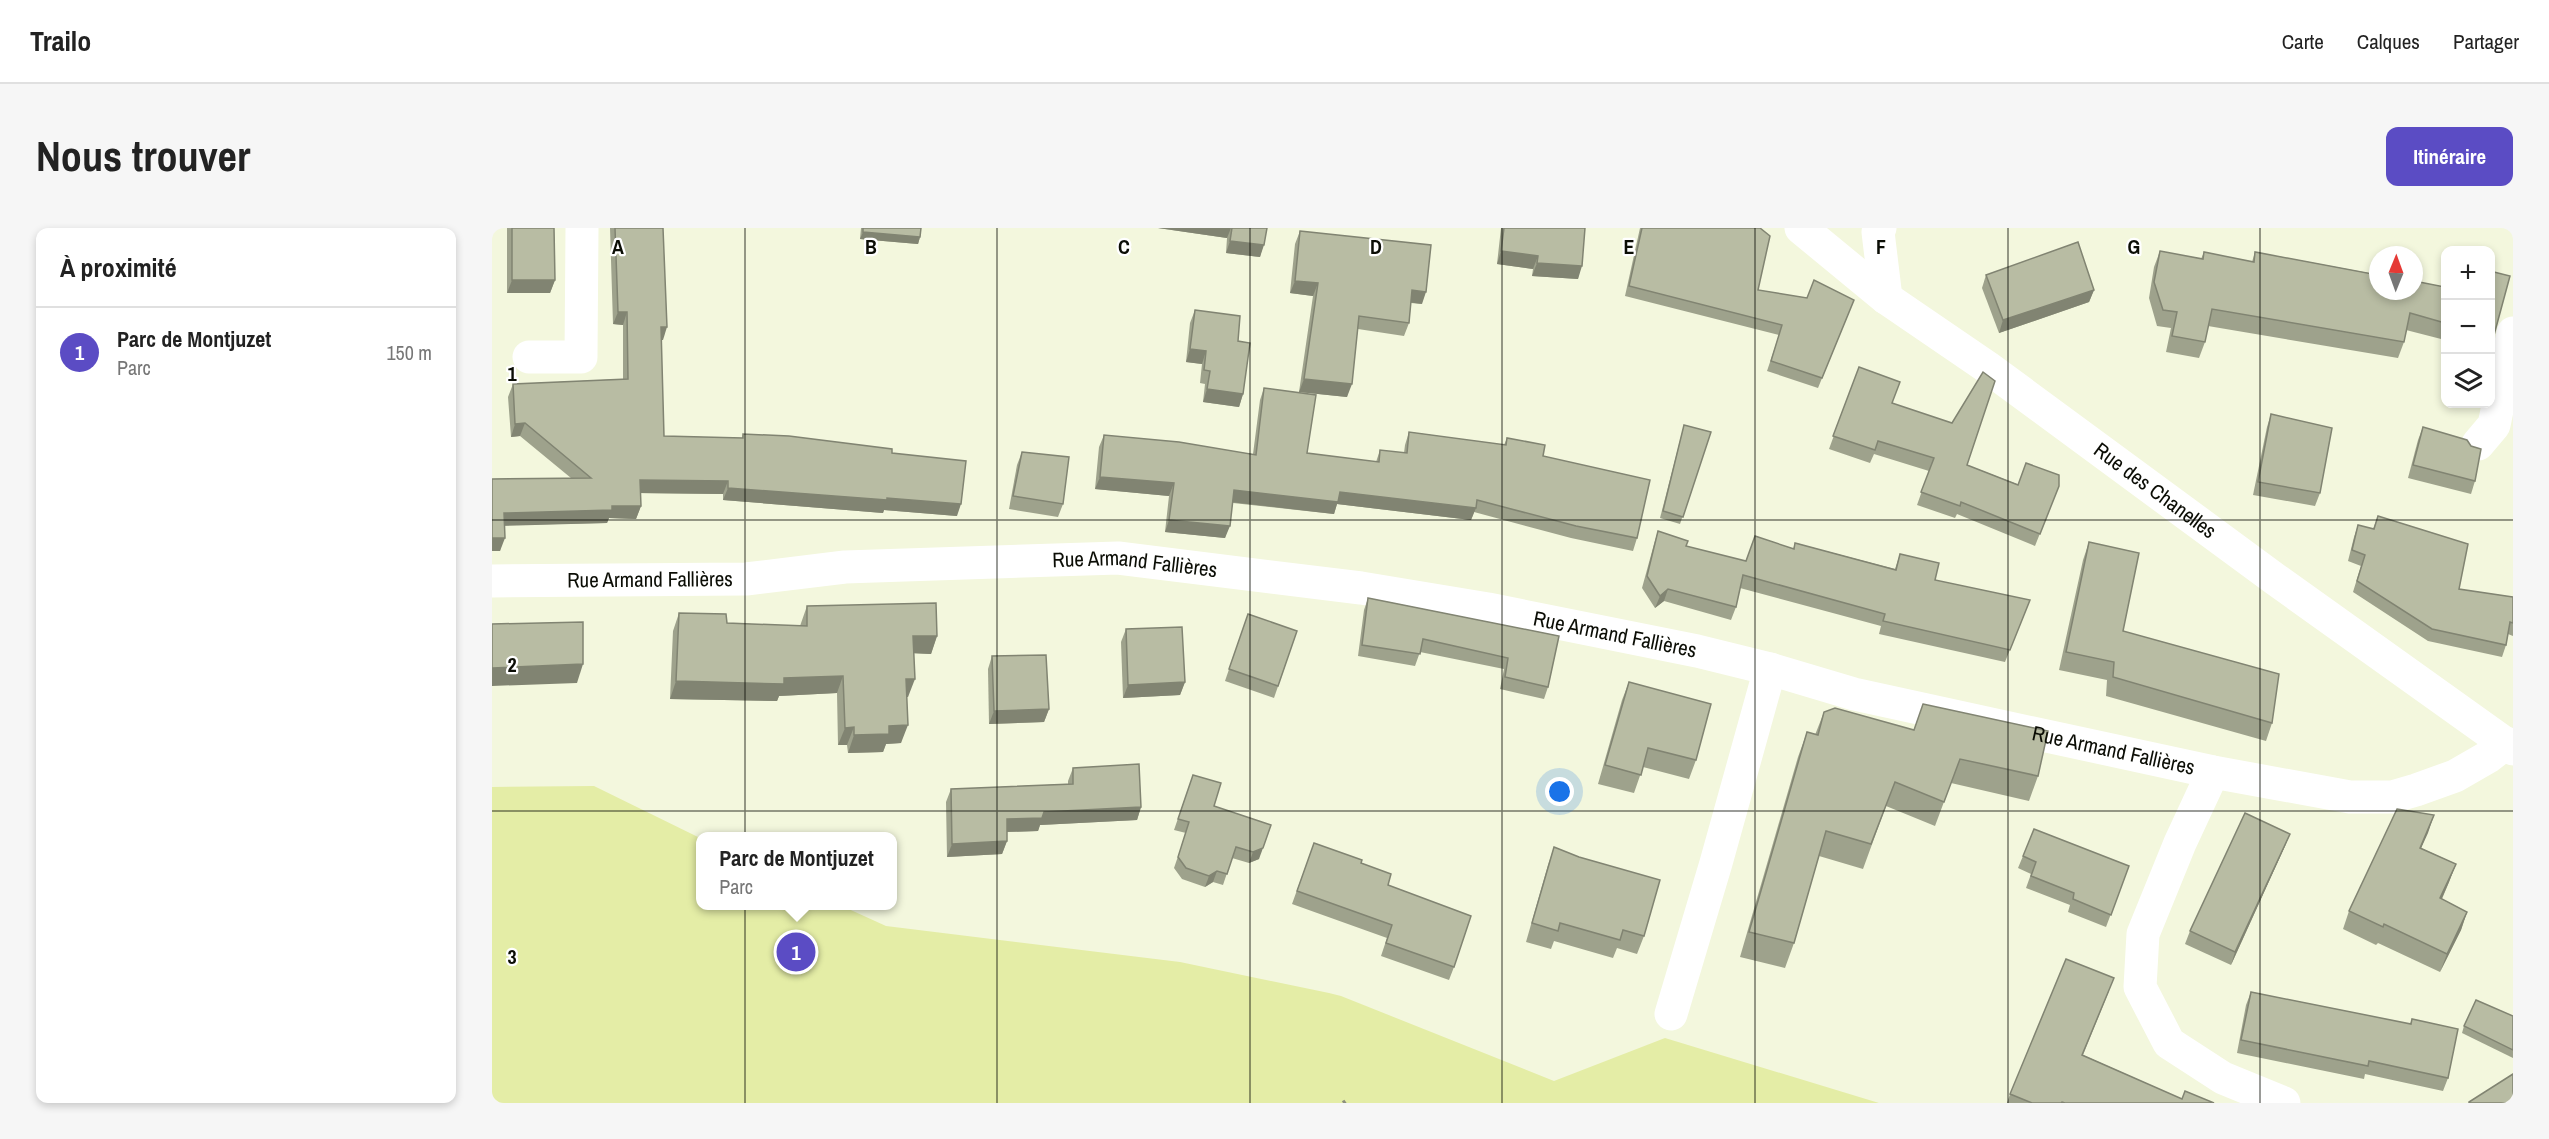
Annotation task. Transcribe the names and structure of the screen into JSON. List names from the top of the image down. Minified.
{"streets":{"street":["Rue des Chanelles","Rue Armand Fallières"]},"crossings":[["Rue des Chanelles","Rue Armand Fallières"]],"north":"top","page":{"header":"Trailo","nav":["Carte","Calques","Partager"],"buttons":"Itinéraire","title":"Nous trouver","heading":"À proximité","map_buttons":["+","−"],"list":[{"mark":"1","name":"Parc de Montjuzet","note":"Parc","value":"150 m"}],"popup":["Parc de Montjuzet","Parc"],"pins":"1"},"grid":{"columns":["A","B","C","D","E","F","G"],"rows":["1","2","3"]}}
